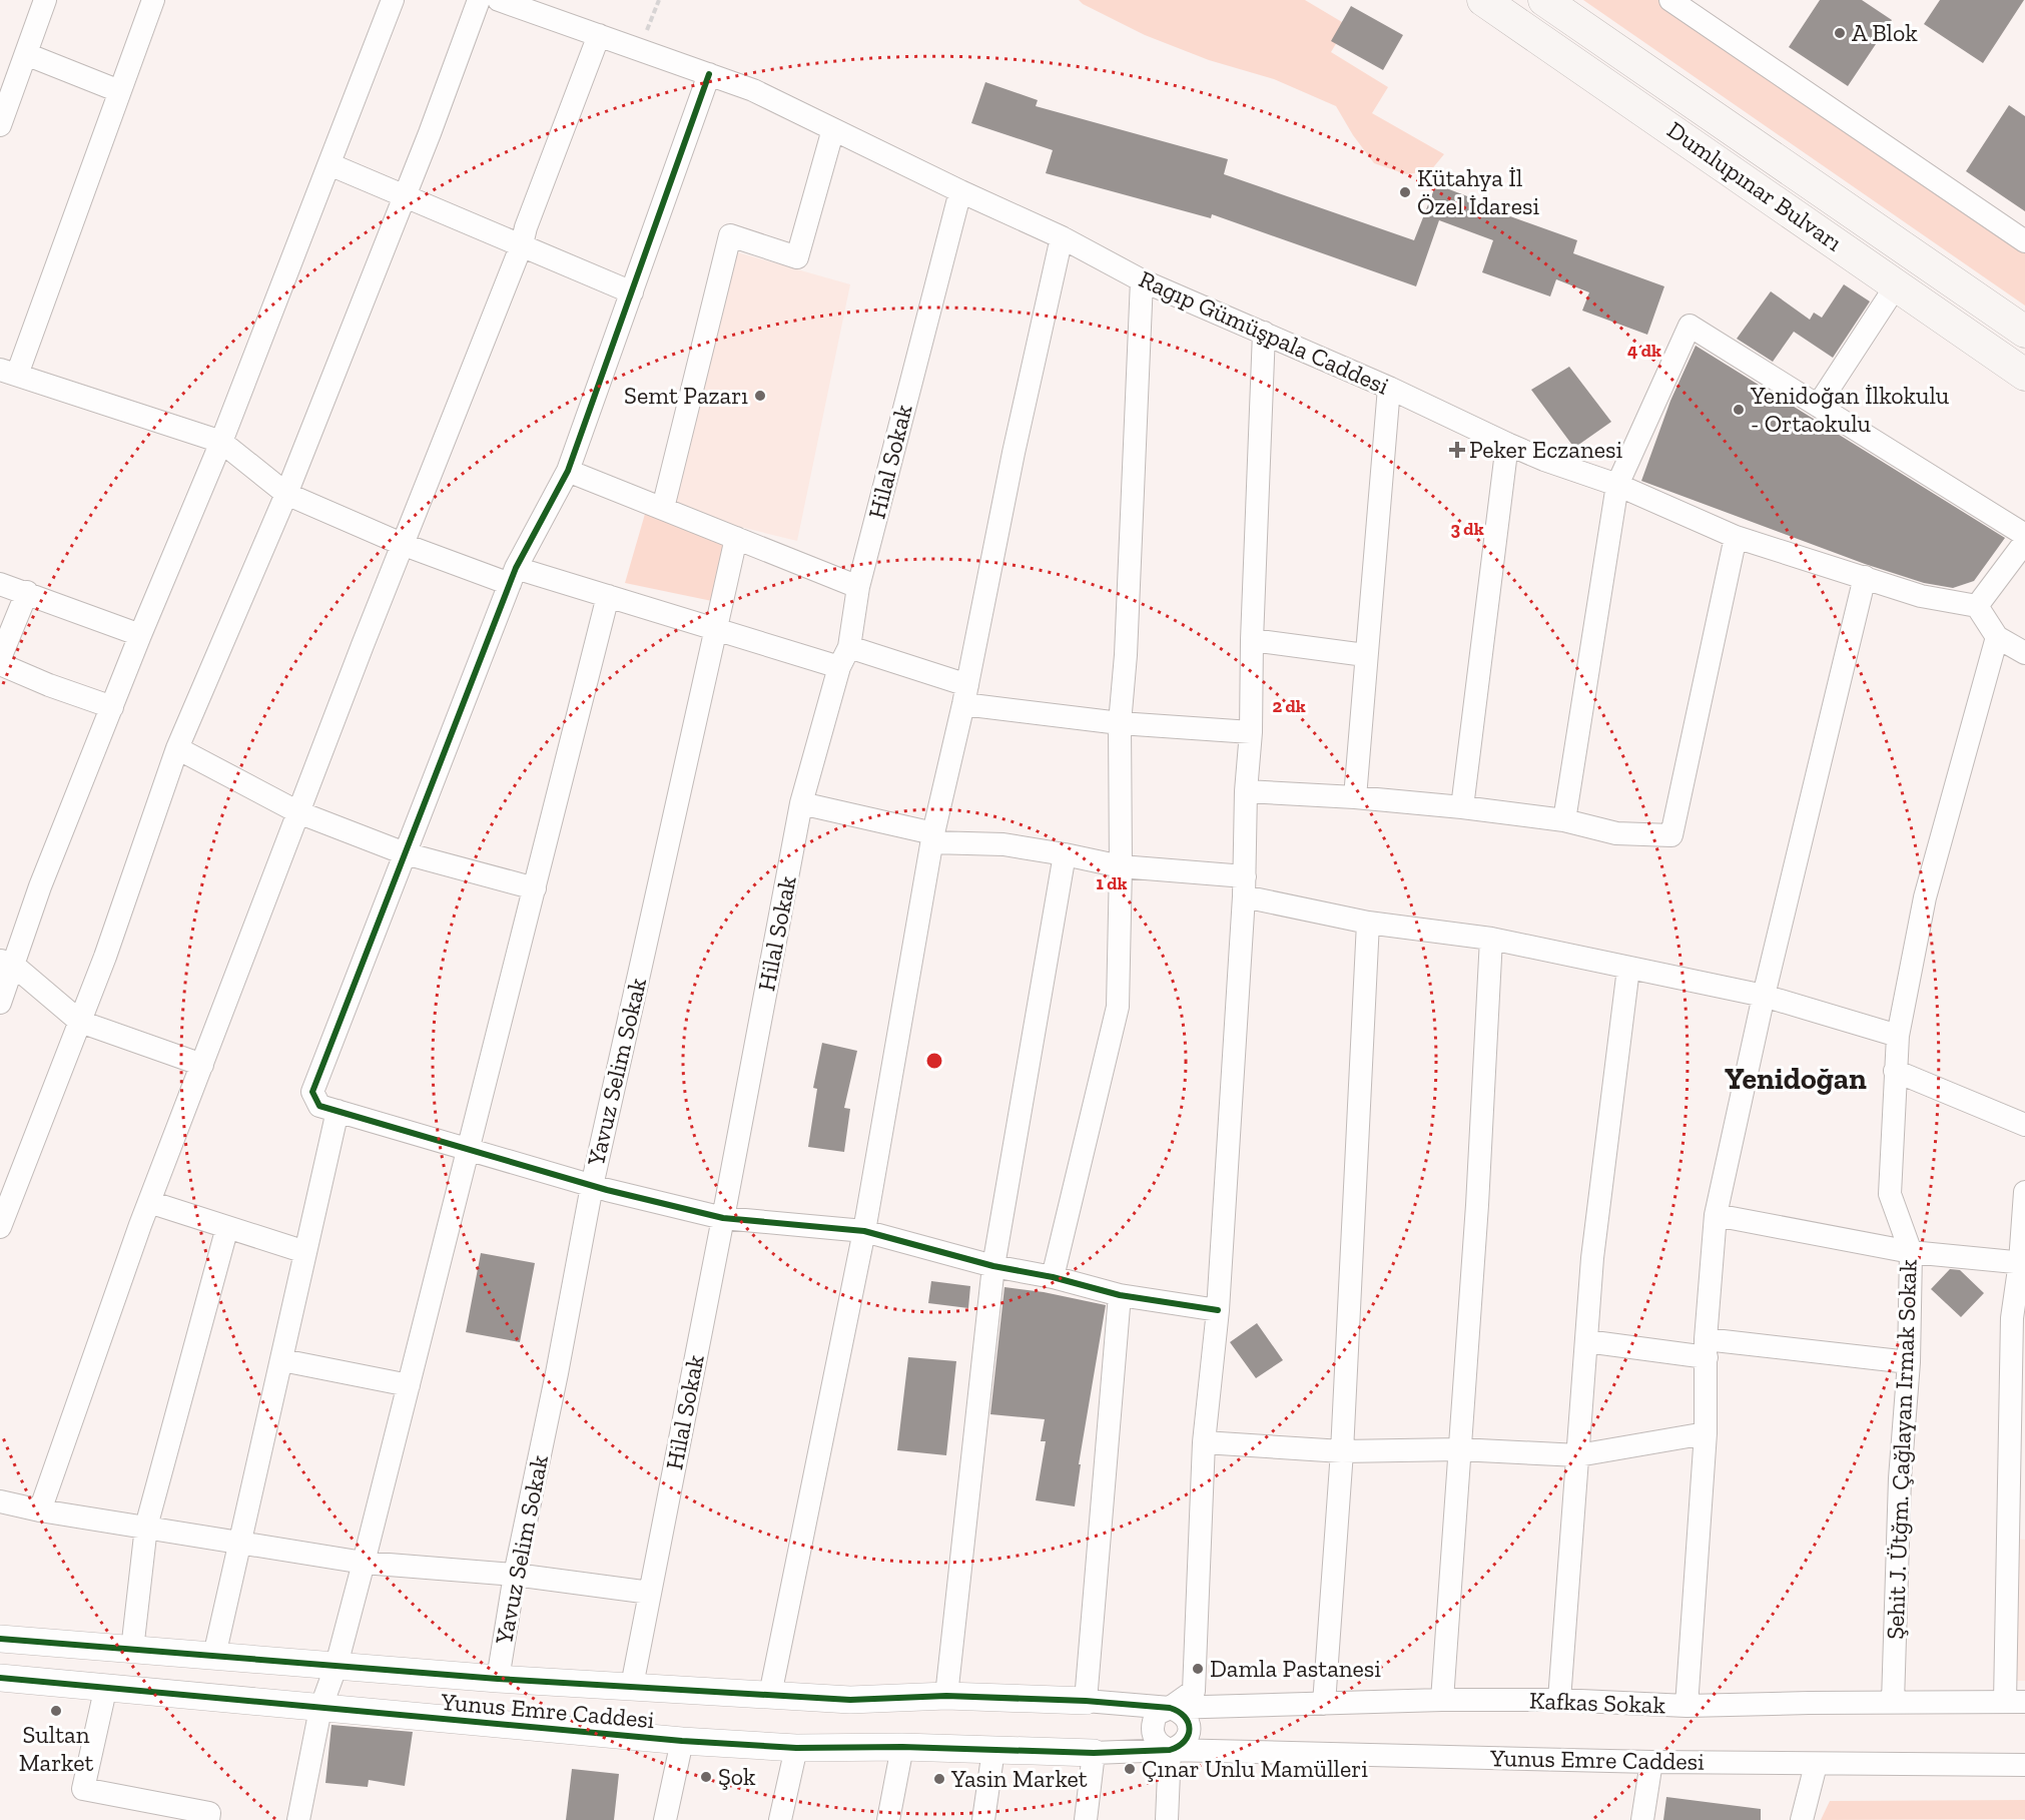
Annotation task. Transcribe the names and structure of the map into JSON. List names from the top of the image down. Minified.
{"streets":{"main road":["Dumlupınar Bulvarı"],"street":["Ragıp Gümüşpala Caddesi","Hilal Sokak","Yavuz Selim Sokak","Şehit J. Ütğm. Çağlayan Irmak Sokak","Kafkas Sokak","Yunus Emre Caddesi"]},"crossings":[["Ragıp Gümüşpala Caddesi","Hilal Sokak"],["Şehit J. Ütğm. Çağlayan Irmak Sokak","Kafkas Sokak"]],"districts":["Yenidoğan"],"places":{"other":["A Blok","Kütahya İl Özel İdaresi","Semt Pazarı","Yenidoğan İlkokulu - Ortaokulu","Damla Pastanesi","Sultan Market","Çınar Unlu Mamülleri","Şok","Yasin Market"],"health":["Peker Eczanesi"]},"rings":["4 dk","3 dk","2 dk","1 dk"]}
